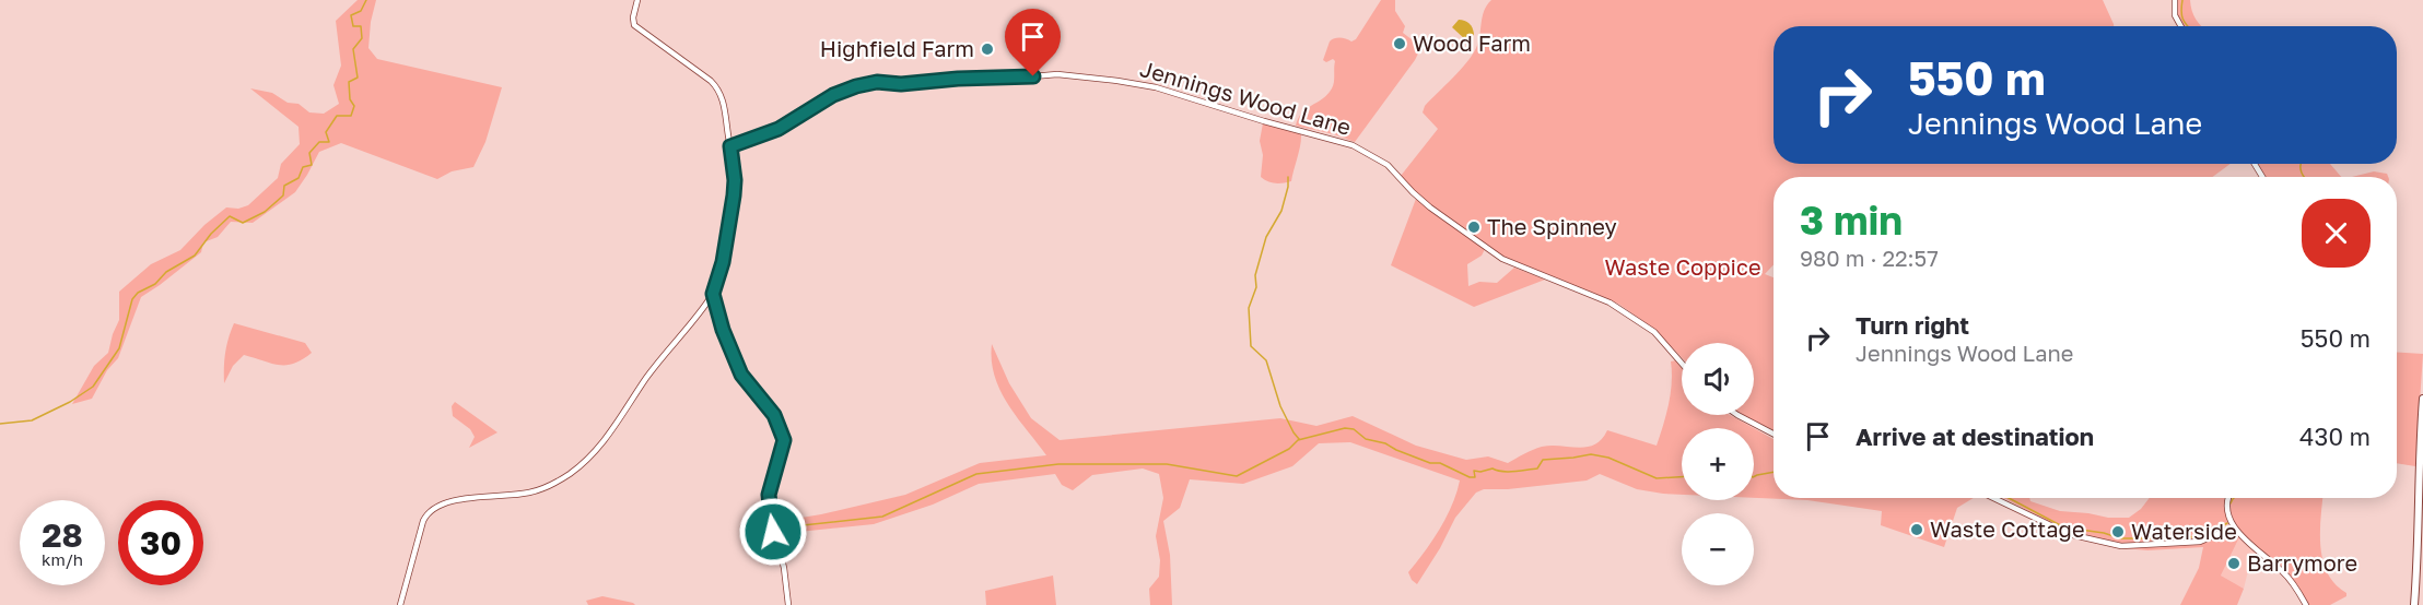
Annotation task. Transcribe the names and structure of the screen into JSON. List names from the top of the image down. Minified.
{"streets":{"street":["Jennings Wood Lane"]},"parks":["Waste Coppice"],"places":["Wood Farm","Highfield Farm","The Spinney","Waste Cottage","Waterside","Barrymore"],"page":{"turn":["550 m","Jennings Wood Lane"],"heading":["3 min","980 m · 22:57"],"list":[{"name":"Turn right","note":"Jennings Wood Lane","value":"550 m"},{"name":"Arrive at destination","value":"430 m"}],"map_buttons":["+","−"],"speed":"28 km/h","limit":"30"}}
